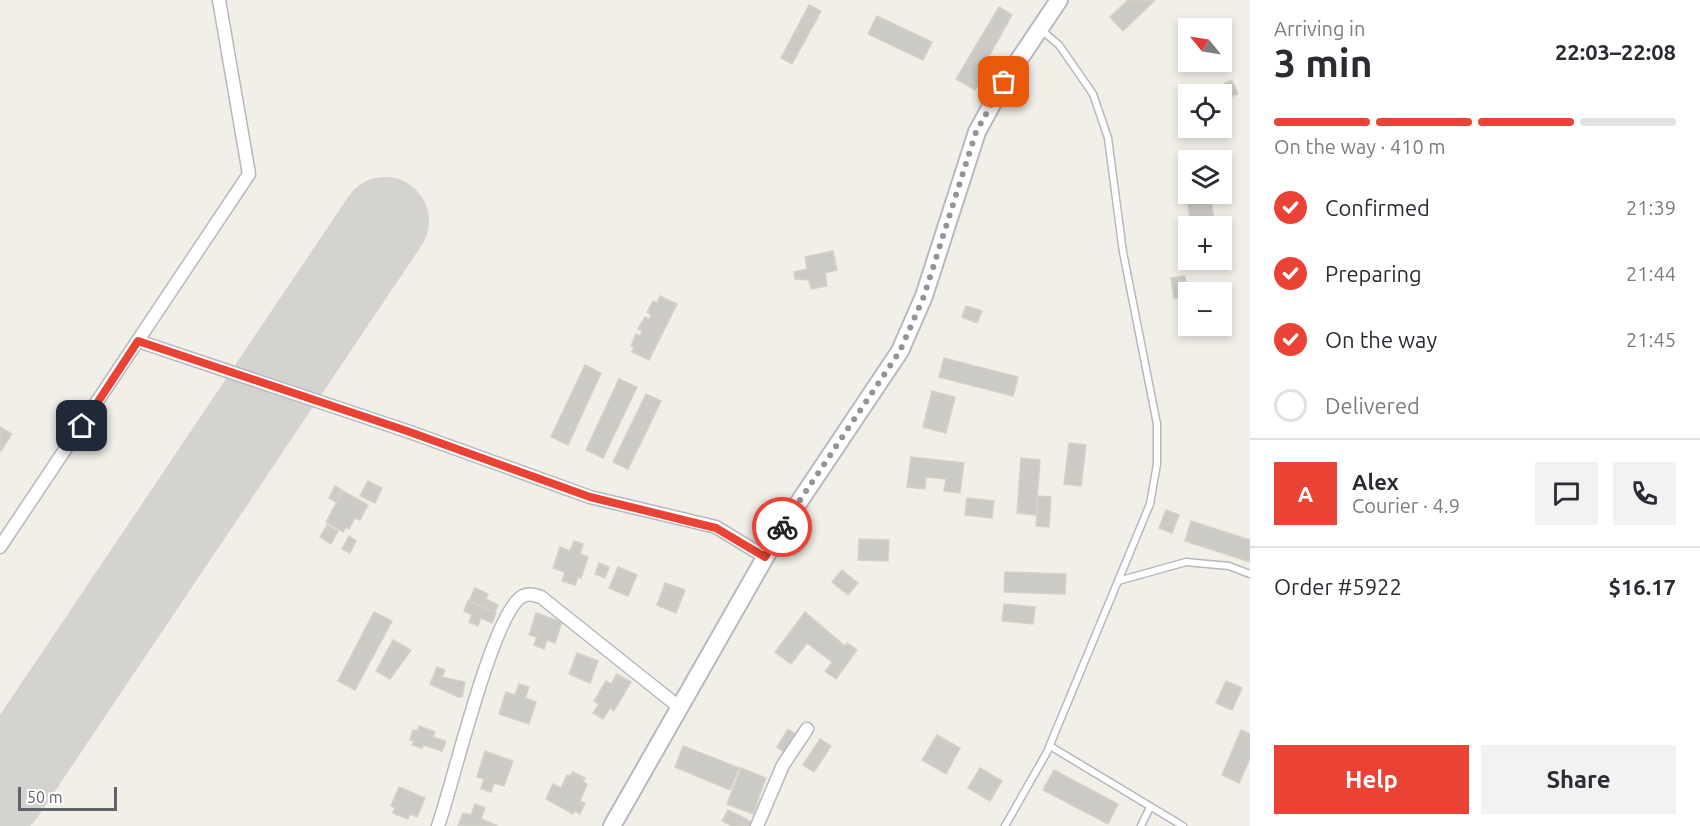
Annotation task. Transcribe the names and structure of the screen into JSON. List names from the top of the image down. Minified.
{"scale_bar":"50 m","north":"top left","page":{"heading":["3 min","Arriving in","22:03–22:08"],"panel":["Alex","Courier · 4.9","Order #5922","$16.17"],"map_buttons":["+","−"],"bar":"On the way · 410 m","list":[["Confirmed","21:39"],["Preparing","21:44"],["On the way","21:45"],"Delivered"],"round":"A","buttons":["Help","Share"],"scale":"50 m"}}
